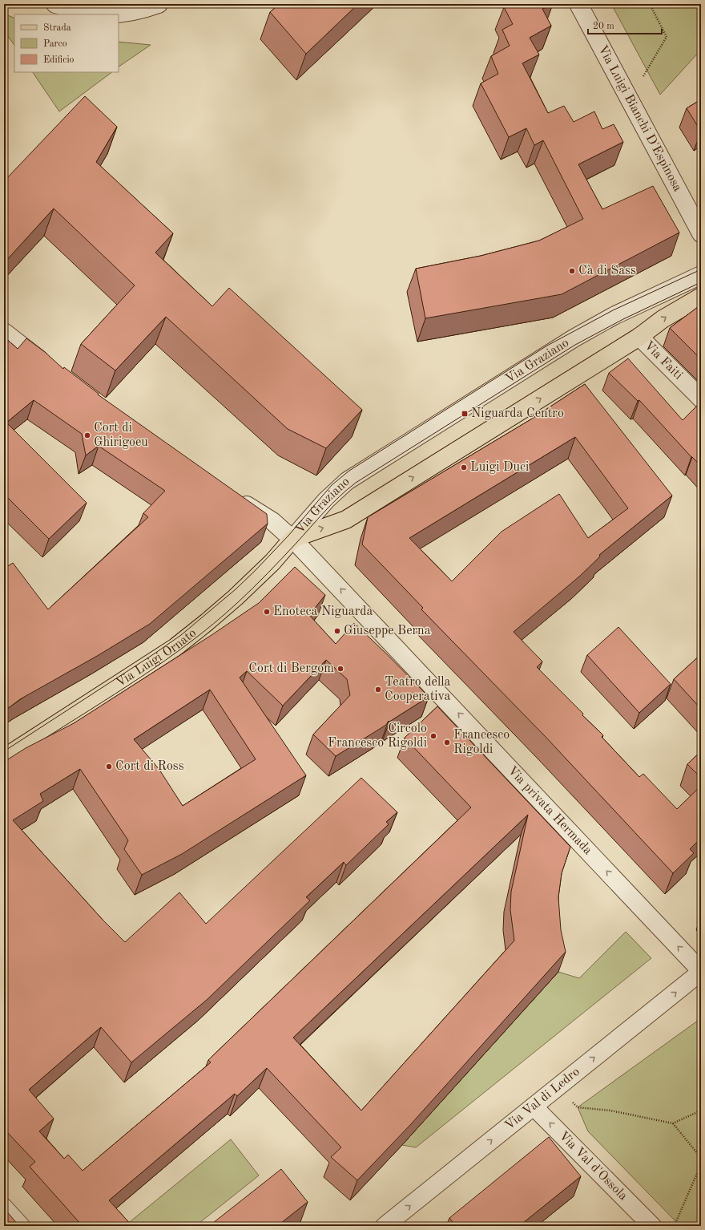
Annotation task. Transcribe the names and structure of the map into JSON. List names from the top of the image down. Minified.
{"streets":{"main road":["Via Graziano","Via Luigi Ornato"],"street":["Via Luigi Bianchi D'Espinosa","Via Faiti","Via privata Hermada","Via Val di Ledro","Via Val d'Ossola"]},"crossings":[["Via Graziano","Via Faiti"],["Via Graziano","Via Luigi Ornato"],["Via Graziano","Via privata Hermada"],["Via Luigi Ornato","Via privata Hermada"],["Via privata Hermada","Via Val di Ledro"],["Via Val di Ledro","Via Val d'Ossola"]],"one_way":["Via privata Hermada","Via Val di Ledro","Via Val d'Ossola"],"places":{"other":["Cà di Sass","Cort di Ghirigoeu","Luigi Duci","Enoteca Niguarda","Giuseppe Berna","Cort di Bergom","Teatro della Cooperativa","Circolo Francesco Rigoldi","Francesco Rigoldi","Cort di Ross"],"transit":["Niguarda Centro"]},"legend":["Strada","Parco","Edificio"],"scale_bar":"20 m"}
